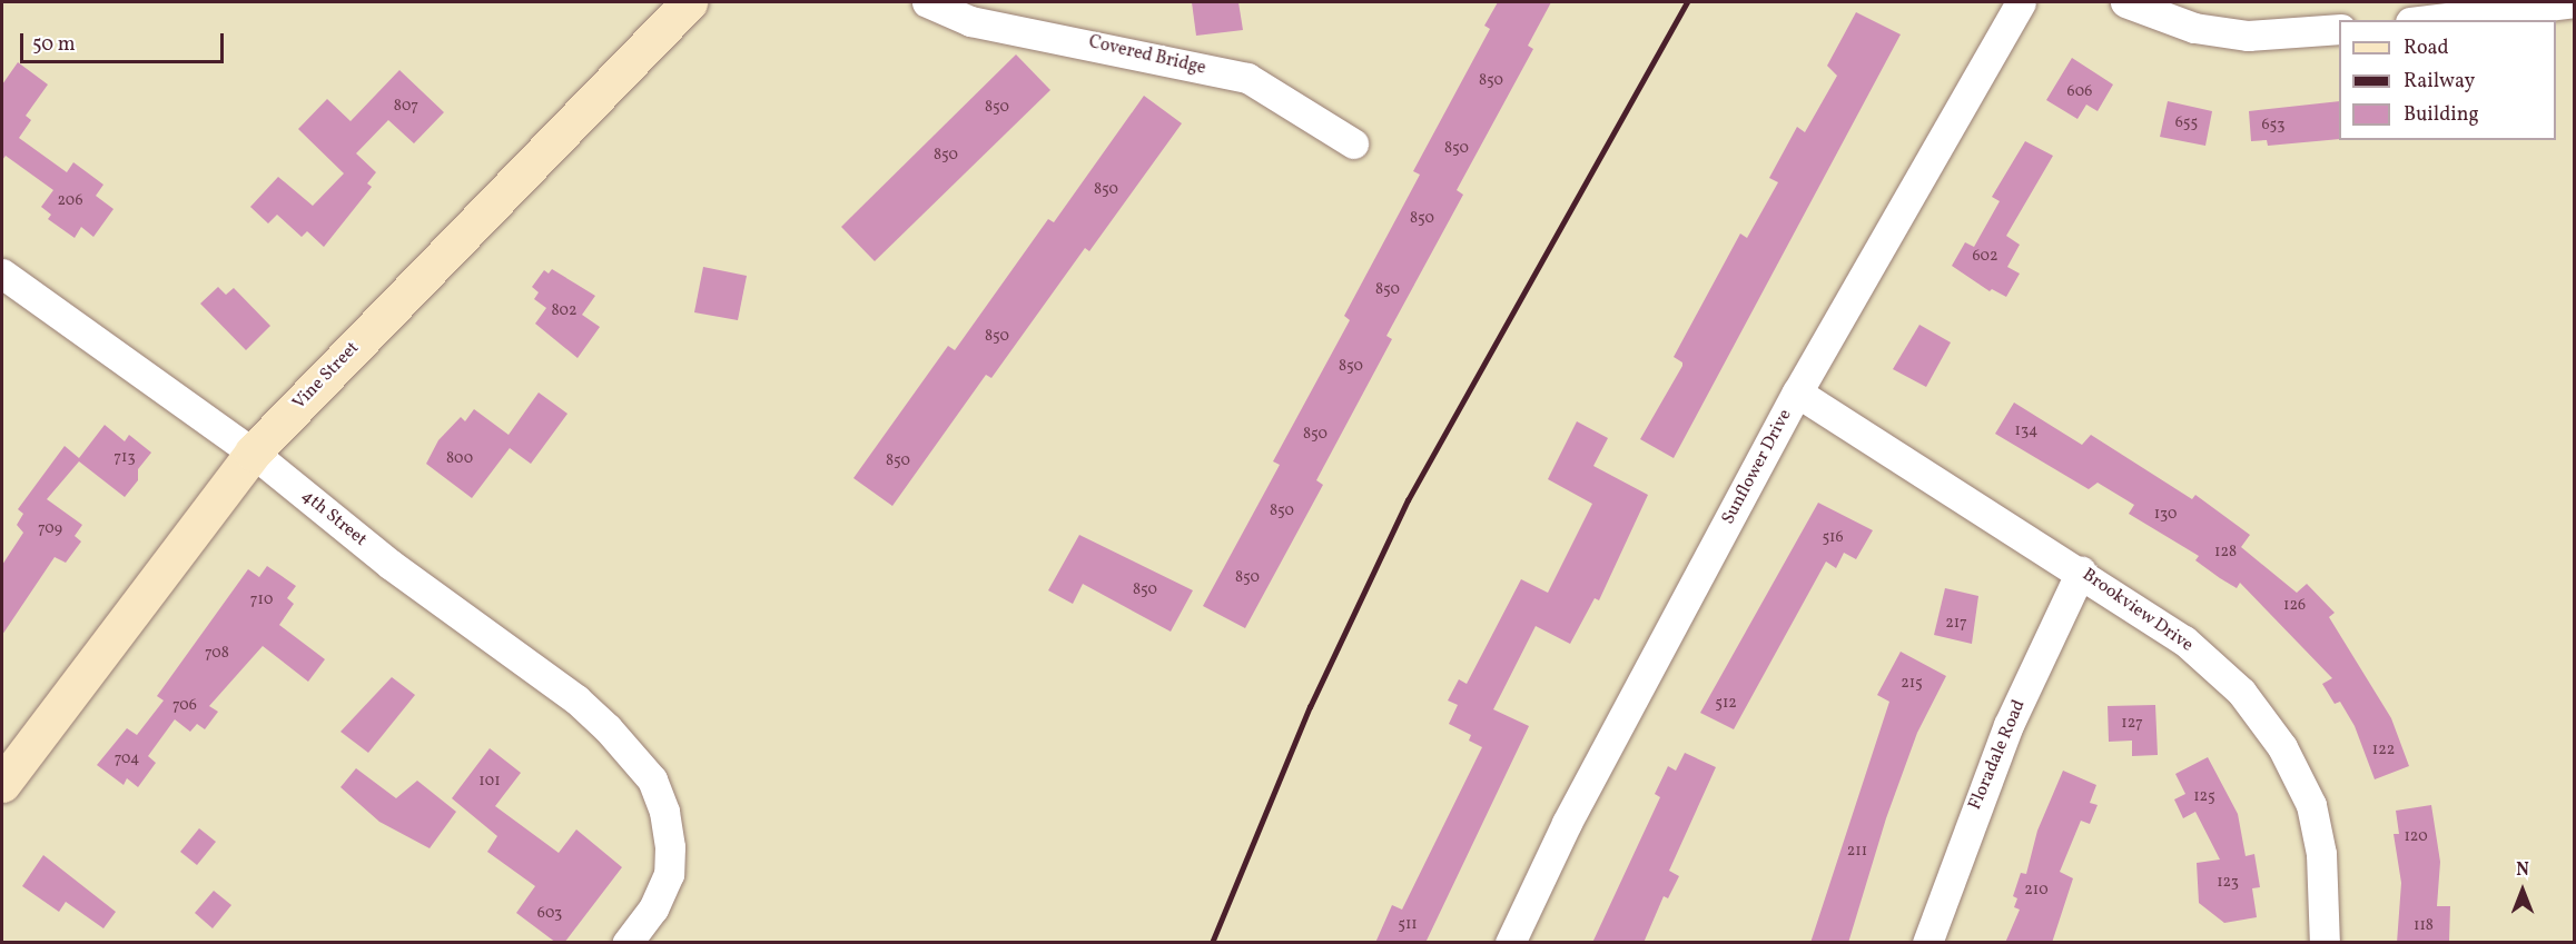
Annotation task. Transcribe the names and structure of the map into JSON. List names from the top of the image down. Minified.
{"streets":{"street":["Covered Bridge","Vine Street","Sunflower Drive","4th Street","Brookview Drive","Floradale Road"]},"crossings":[["Vine Street","4th Street"],["Sunflower Drive","Brookview Drive"],["Brookview Drive","Floradale Road"]],"house_numbers":["850","606","807","850","655","653","850","850","850","206","850","602","850","802","850","850","134","850","713","800","850","850","130","709","516","128","850","850","710","126","217","708","215","512","706","127","122","704","101","125","120","211","123","210","603","511","118"],"legend":["Road","Railway","Building"],"scale_bar":"50 m","north":"top"}
